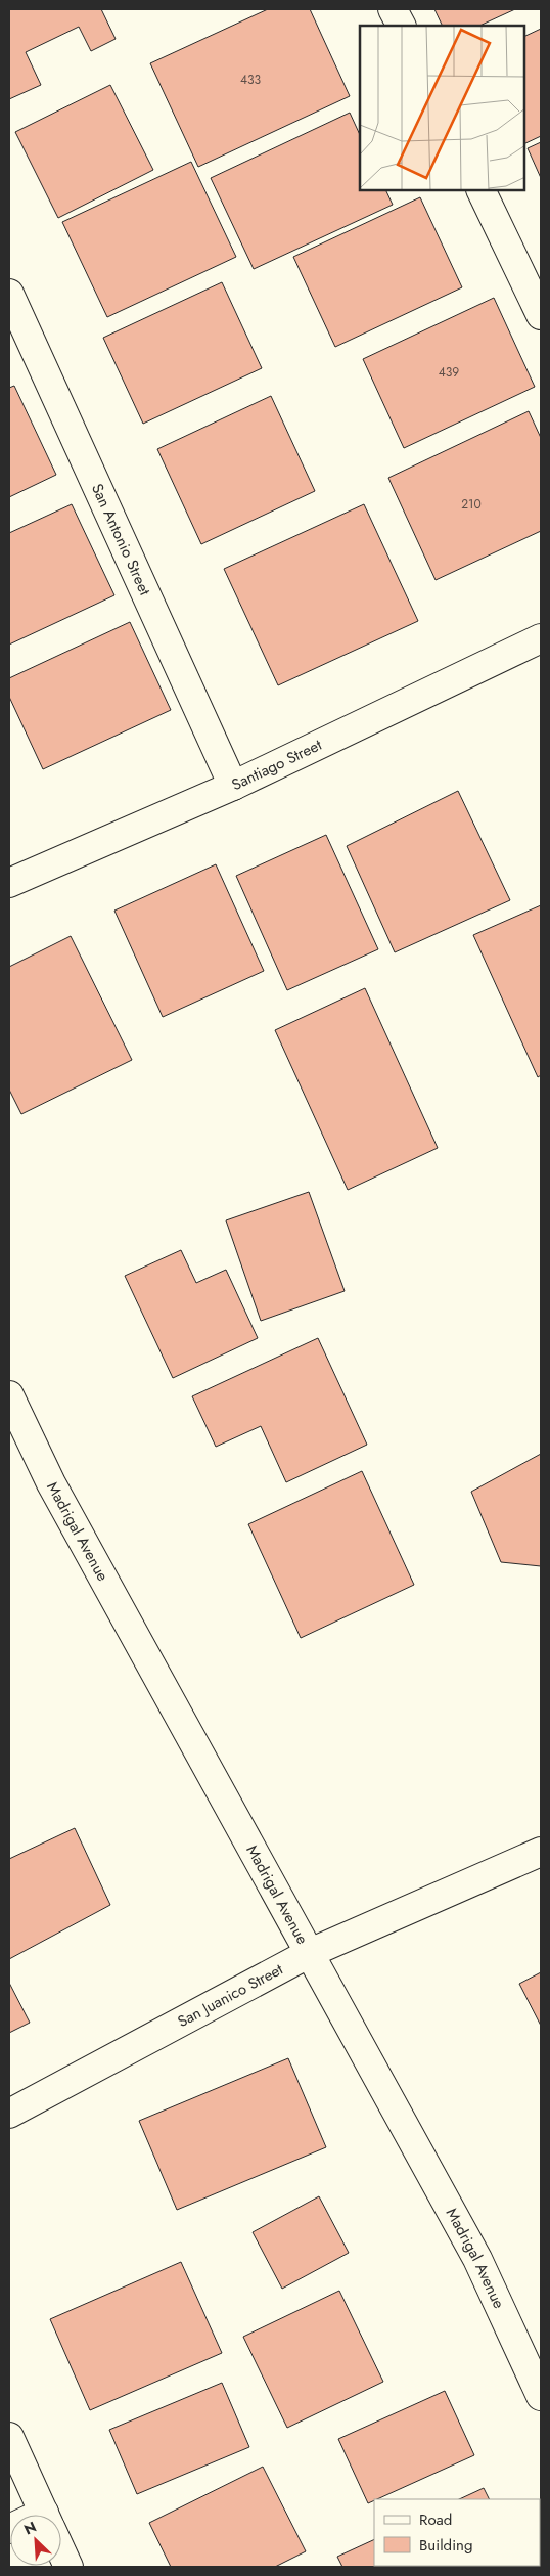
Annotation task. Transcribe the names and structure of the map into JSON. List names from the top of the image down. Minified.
{"streets":{"street":["San Antonio Street","Santiago Street","Madrigal Avenue","San Juanico Street"]},"crossings":[["San Antonio Street","Santiago Street"],["Madrigal Avenue","San Juanico Street"]],"house_numbers":["433","439","210"],"legend":["Road","Building"],"north":"top left"}
